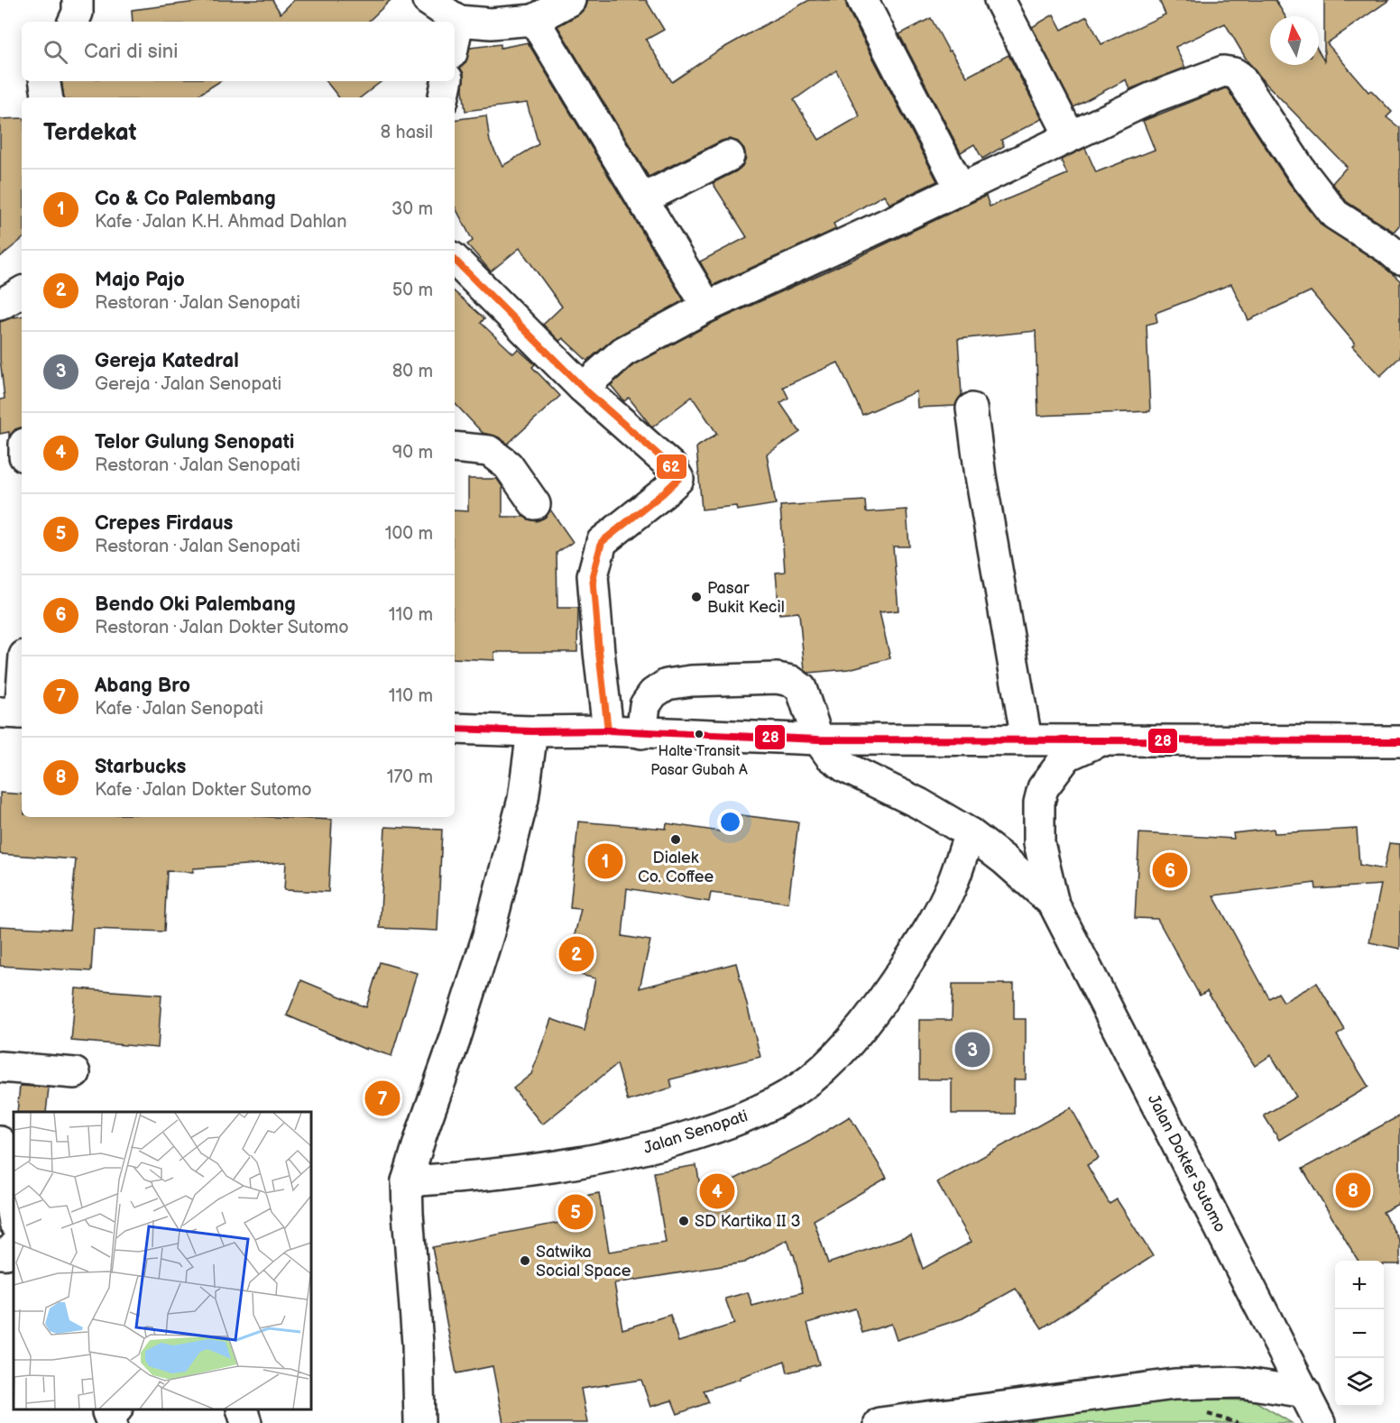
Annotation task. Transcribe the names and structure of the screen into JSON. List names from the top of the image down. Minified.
{"streets":{"street":["Jalan Senopati","Jalan Dokter Sutomo"]},"places":["Pasar Bukit Kecil","Halte Transit Pasar Gubah A","Dialek Co. Coffee","SD Kartika II 3","Satwika Social Space"],"lines":["transit line 62","transit line 28"],"north":"top","page":{"search":"Cari di sini","heading":["Terdekat","8 hasil"],"list":[{"mark":"1","name":"Co & Co Palembang","note":"Kafe · Jalan K.H. Ahmad Dahlan","value":"30 m"},{"mark":"2","name":"Majo Pajo","note":"Restoran · Jalan Senopati","value":"50 m"},{"mark":"3","name":"Gereja Katedral","note":"Gereja · Jalan Senopati","value":"80 m"},{"mark":"4","name":"Telor Gulung Senopati","note":"Restoran · Jalan Senopati","value":"90 m"},{"mark":"5","name":"Crepes Firdaus","note":"Restoran · Jalan Senopati","value":"100 m"},{"mark":"6","name":"Bendo Oki Palembang","note":"Restoran · Jalan Dokter Sutomo","value":"110 m"},{"mark":"7","name":"Abang Bro","note":"Kafe · Jalan Senopati","value":"110 m"},{"mark":"8","name":"Starbucks","note":"Kafe · Jalan Dokter Sutomo","value":"170 m"}],"pins":["1","6","2","3","7","8","4","5"],"map_buttons":["+","−"]}}
